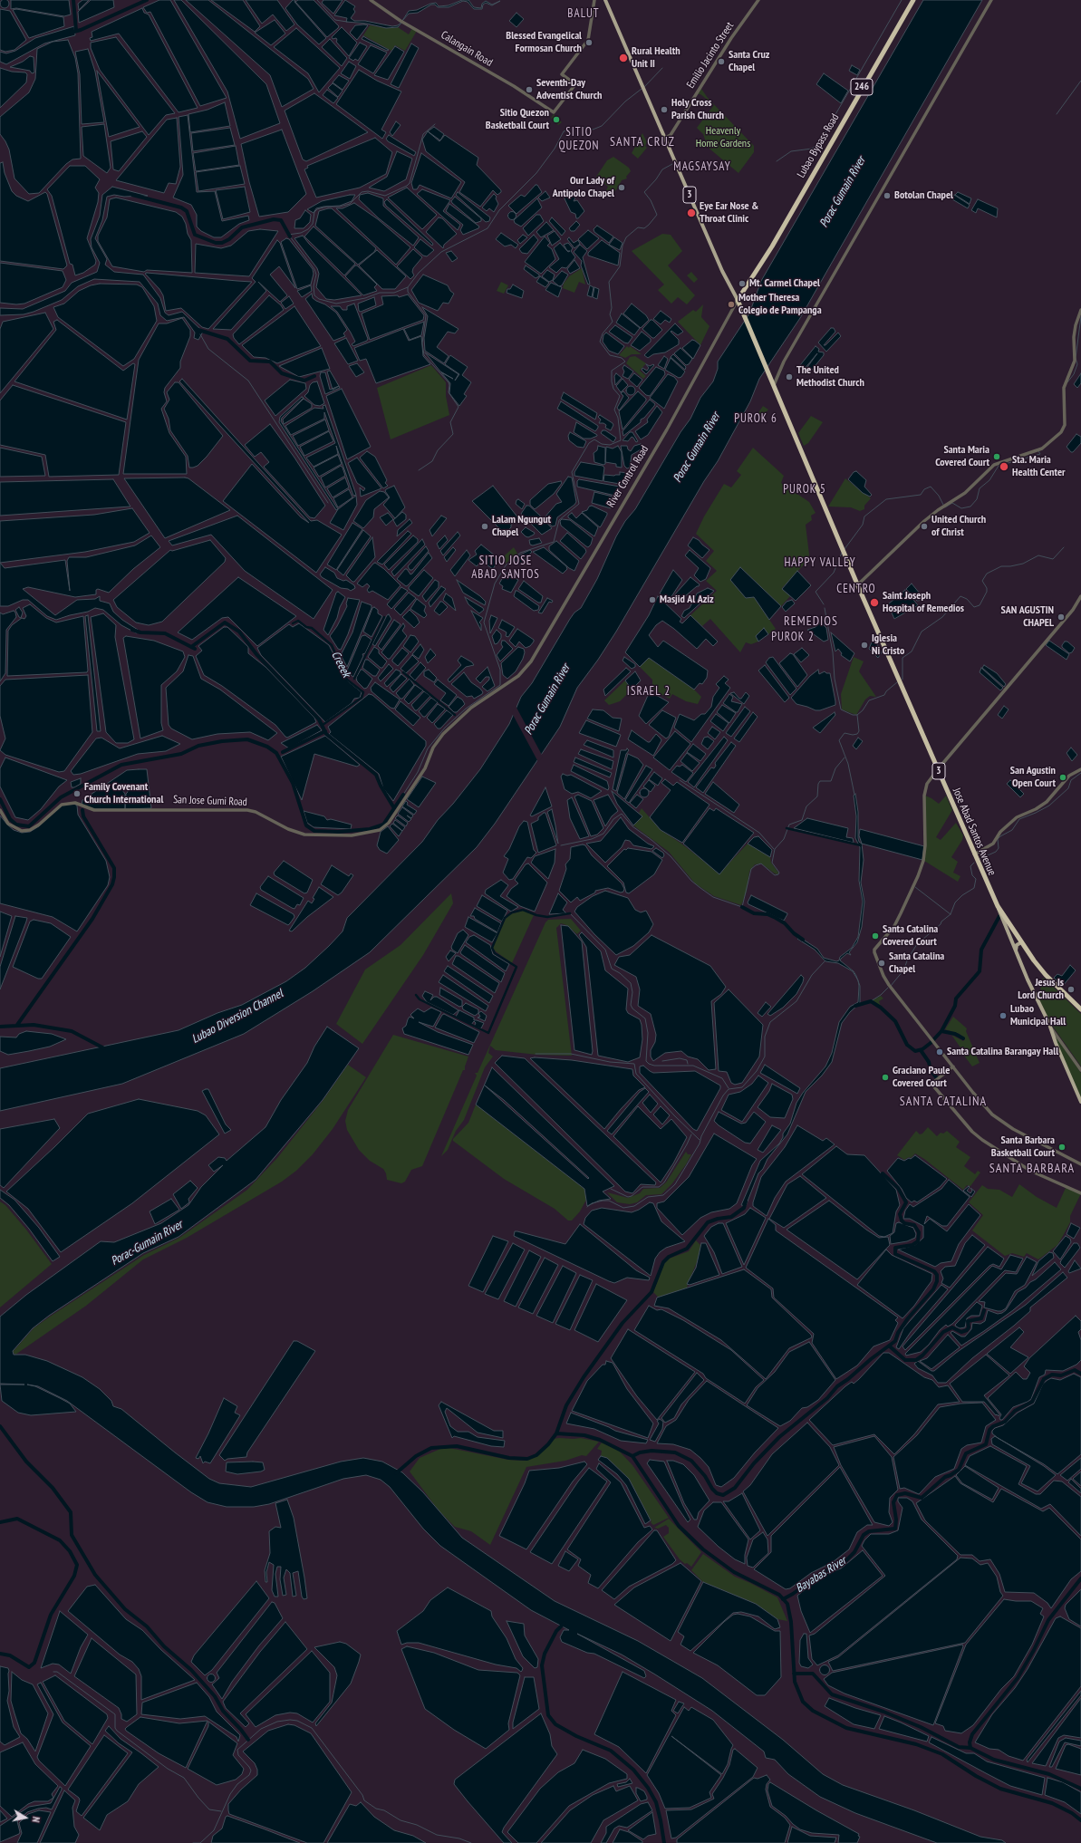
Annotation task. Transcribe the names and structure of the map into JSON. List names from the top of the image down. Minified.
{"streets":{"highway":["246","Lubao Bypass Road","3","Jose Abad Santos Avenue"],"street":["Calangain Road","Emilio Jacinto Street","River Control Road","San Jose Gumi Road"]},"crossings":[["Emilio Jacinto Street","Jose Abad Santos Avenue"],["Lubao Bypass Road","River Control Road"],["Lubao Bypass Road","Jose Abad Santos Avenue"],["River Control Road","San Jose Gumi Road"],["River Control Road","Jose Abad Santos Avenue"]],"districts":["BALUT","SITIO QUEZON","SANTA CRUZ","MAGSAYSAY","PUROK 6","PUROK 5","SITIO JOSE ABAD SANTOS","HAPPY VALLEY","CENTRO","REMEDIOS","PUROK 2","ISRAEL 2","SANTA CATALINA","SANTA BARBARA"],"water":["Porac Gumain River","Creeek","Lubao Diversion Channel","Porac-Gumain River","Bayabas River"],"parks":["Heavenly Home Gardens"],"places":["Blessed Evangelical Formosan Church","Rural Health Unit II","Santa Cruz Chapel","Seventh-Day Adventist Church","Holy Cross Parish Church","Sitio Quezon Basketball Court","Our Lady of Antipolo Chapel","Botolan Chapel","Eye Ear Nose & Throat Clinic","Mt. Carmel Chapel","Mother Theresa Colegio de Pampanga","The United Methodist Church","Santa Maria Covered Court","Sta. Maria Health Center","Lalam Ngungut Chapel","United Church of Christ","Masjid Al Aziz","Saint Joseph Hospital of Remedios","SAN AGUSTIN CHAPEL","Iglesia Ni Cristo","San Agustin Open Court","Family Covenant Church International","Santa Catalina Covered Court","Santa Catalina Chapel","Jesus Is Lord Church","Lubao Municipal Hall","Santa Catalina Barangay Hall","Graciano Paule Covered Court","Santa Barbara Basketball Court"],"north":"right"}
